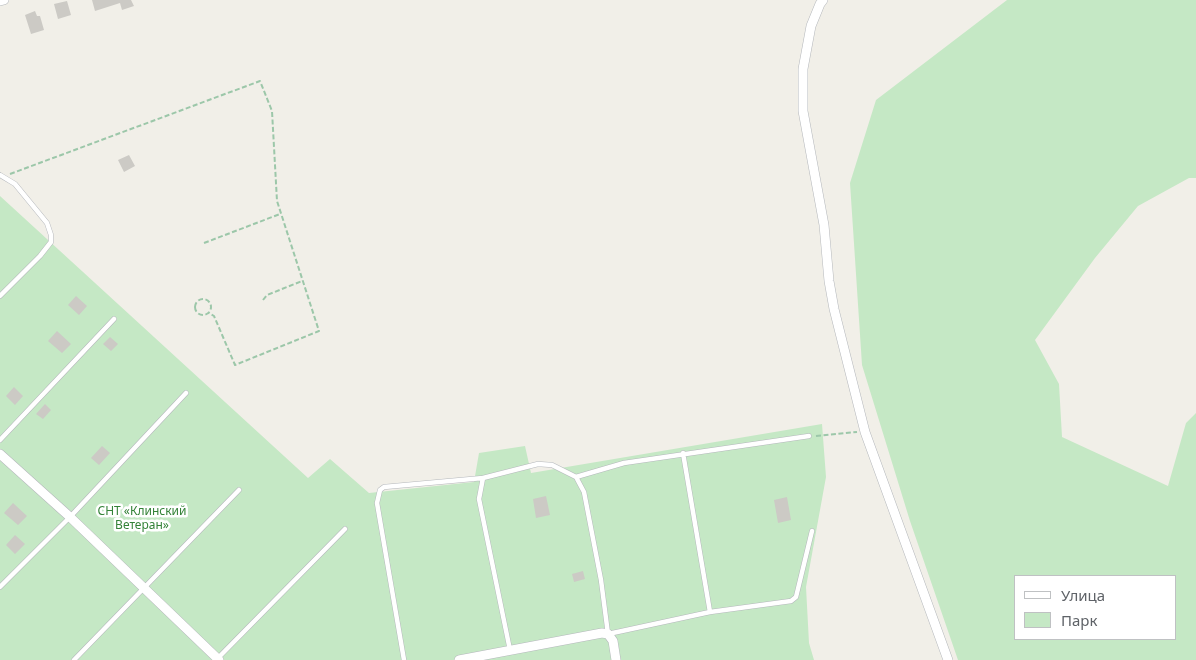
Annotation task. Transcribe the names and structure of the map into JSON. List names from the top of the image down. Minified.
{"parks":["СНТ «Клинский Ветеран»"],"legend":["Улица","Парк"]}
